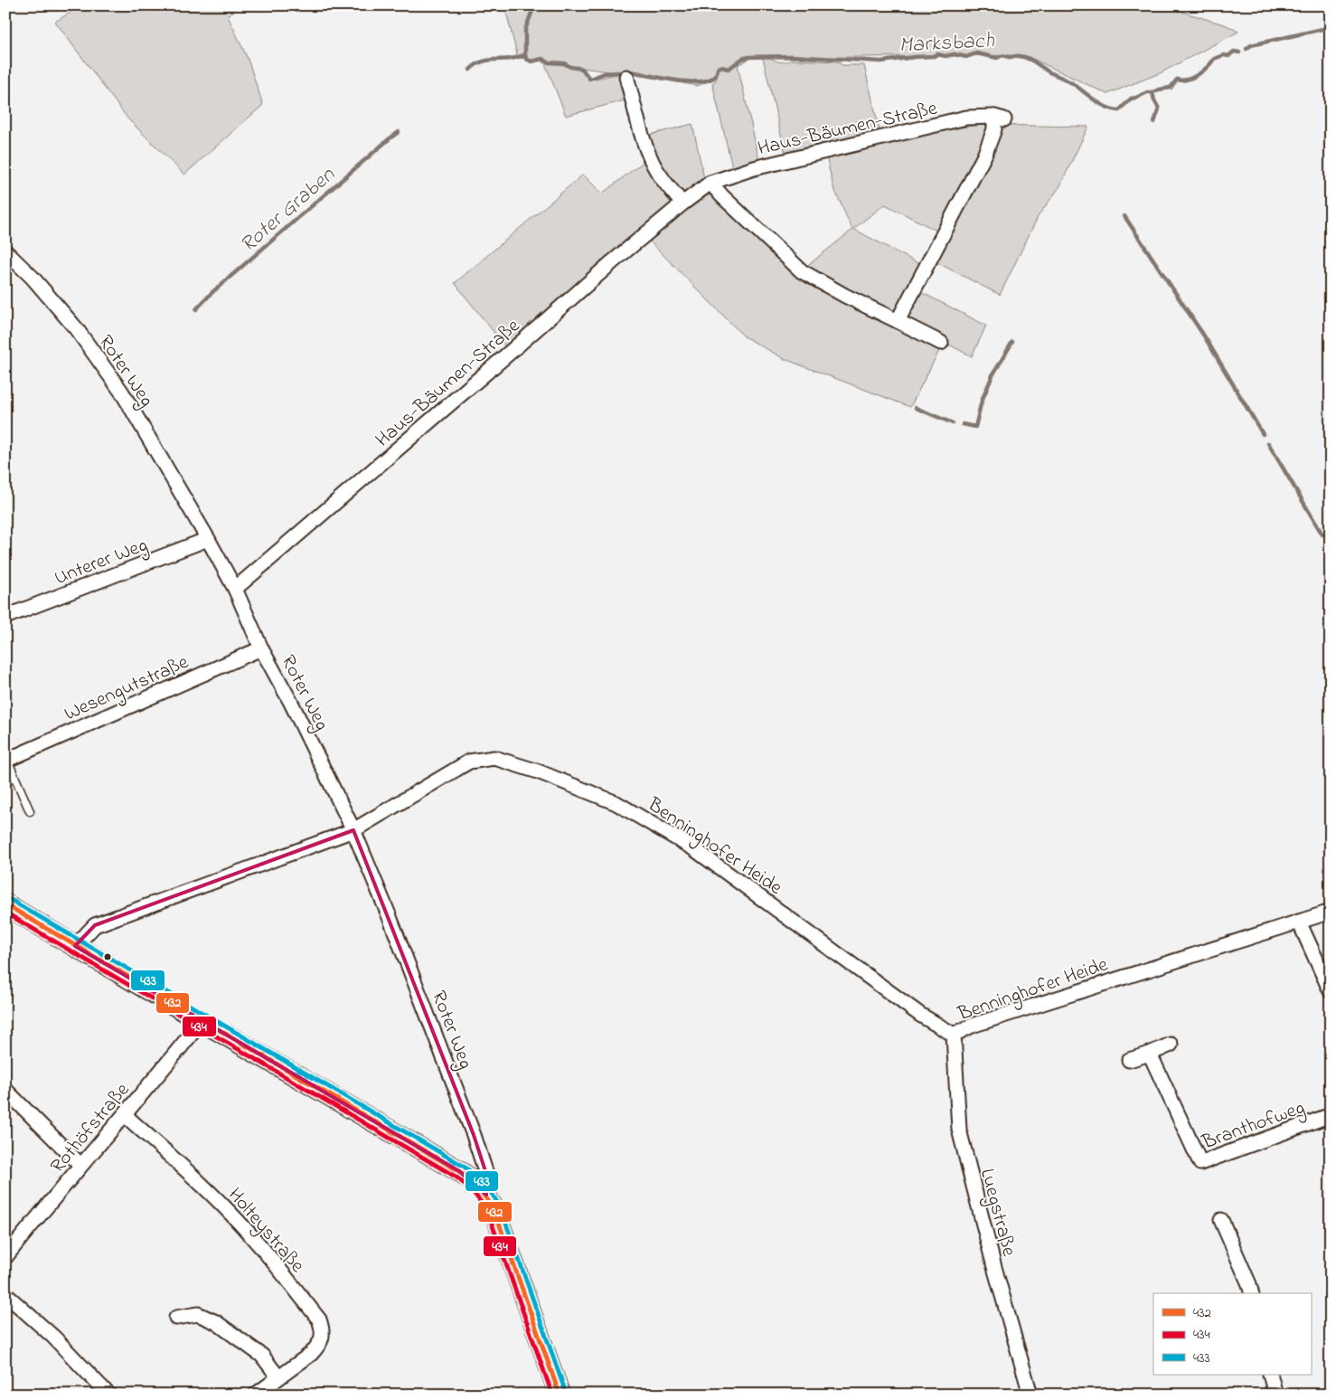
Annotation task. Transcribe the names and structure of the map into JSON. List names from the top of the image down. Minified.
{"streets":{"street":["Haus-Bäumen-Straße","Roter Weg","Unterer Weg","Wesengutstraße","Benninghofer Heide","Branthofweg","Rothöfstraße","Luegstraße","Holteystraße"]},"crossings":[["Haus-Bäumen-Straße","Roter Weg"],["Roter Weg","Unterer Weg"],["Roter Weg","Wesengutstraße"],["Roter Weg","Benninghofer Heide"],["Benninghofer Heide","Luegstraße"],["Rothöfstraße","Holteystraße"]],"water":["Marksbach","Roter Graben"],"lines":["transit line 433","transit line 432","transit line 434"],"legend":["432","434","433"]}
